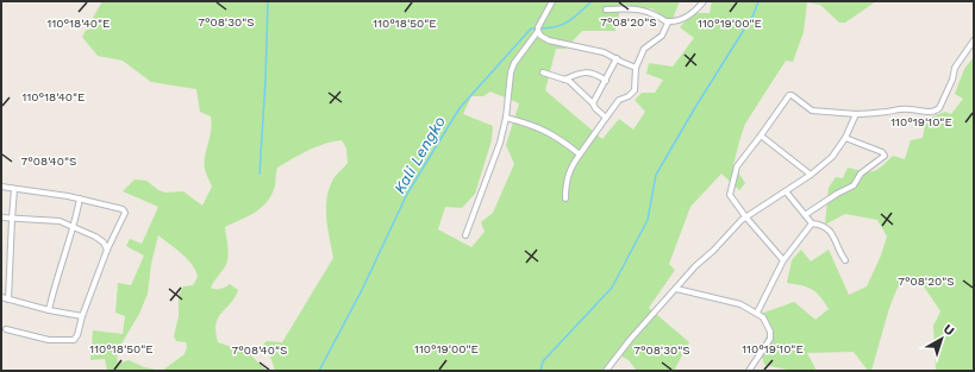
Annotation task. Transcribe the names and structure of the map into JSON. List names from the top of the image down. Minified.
{"water":["Kali Lengko"],"north":"top right","coordinates":["7°08'30\"S","7°08'20\"S","110°18'40\"E","110°18'50\"E","110°19'00\"E","110°19'10\"E","7°08'40\"S"]}
